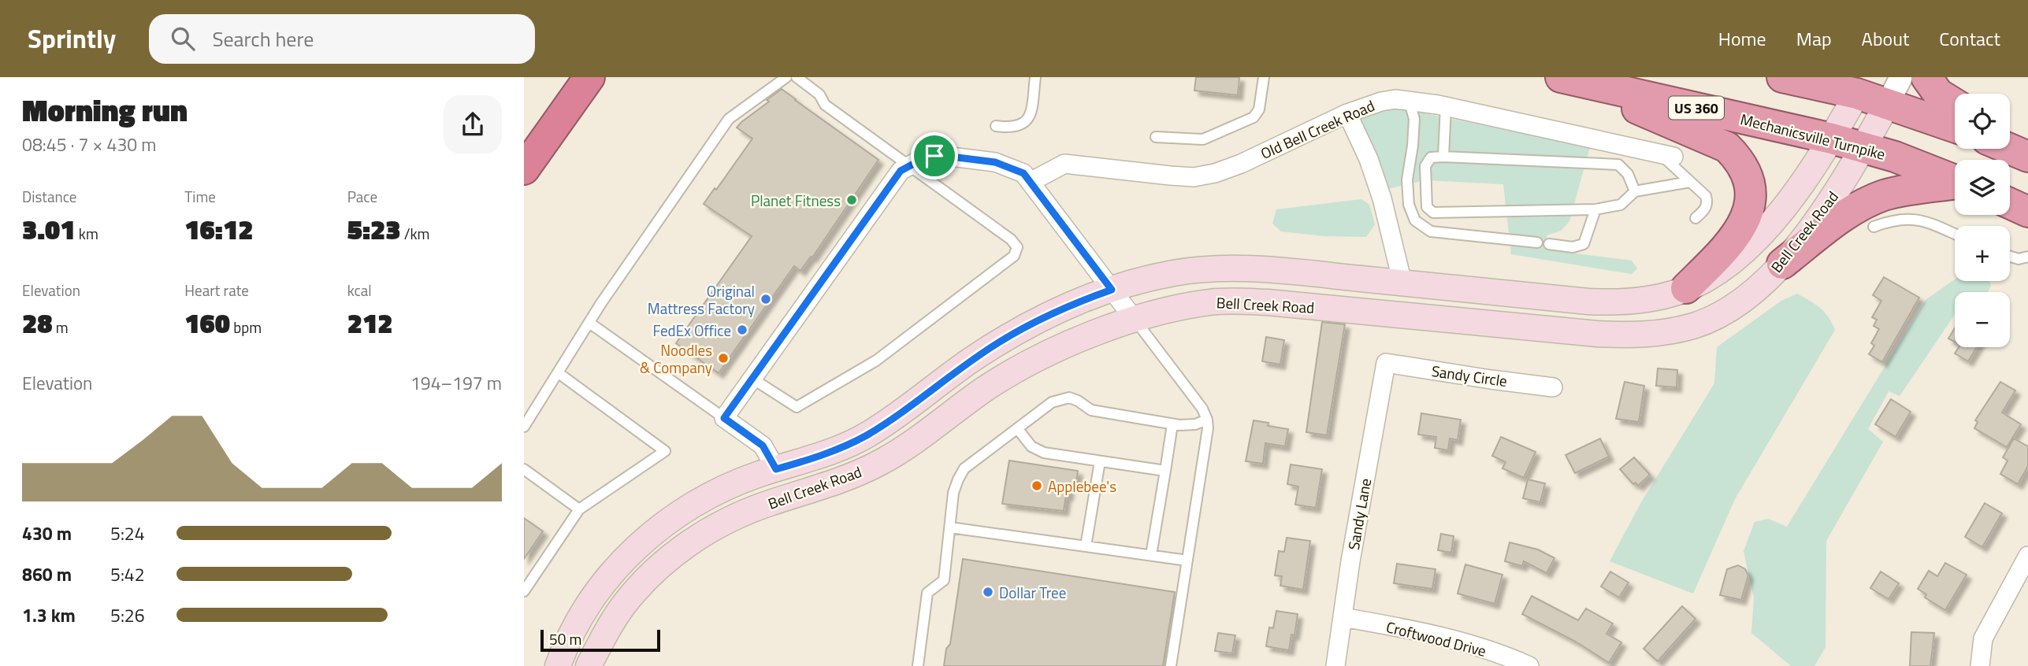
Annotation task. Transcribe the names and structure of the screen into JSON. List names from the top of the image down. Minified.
{"streets":{"highway":["US 360","Mechanicsville Turnpike"],"main road":["Bell Creek Road"],"street":["Old Bell Creek Road","Sandy Circle","Sandy Lane","Croftwood Drive"]},"crossings":[["Mechanicsville Turnpike","Bell Creek Road"],["Sandy Circle","Sandy Lane"],["Sandy Lane","Croftwood Drive"]],"places":["Planet Fitness","Original Mattress Factory","FedEx Office","Noodles & Company","Applebee's","Dollar Tree"],"scale_bar":"50 m","page":{"header":"Sprintly","search":"Search here","nav":["Home","Map","About","Contact"],"heading":["Morning run","08:45 · 7 × 430 m"],"map_buttons":["+","−"],"stats":[["Distance","3.01 km"],["Time","16:12"],["Pace","5:23 /km"],["Elevation","28 m"],["Heart rate","160 bpm"],["kcal","212"]],"chart":["Elevation","194–197 m"],"list":[{"name":"430 m","note":"5:24"},{"name":"860 m","note":"5:42"},{"name":"1.3 km","note":"5:26"}],"scale":"50 m"}}
